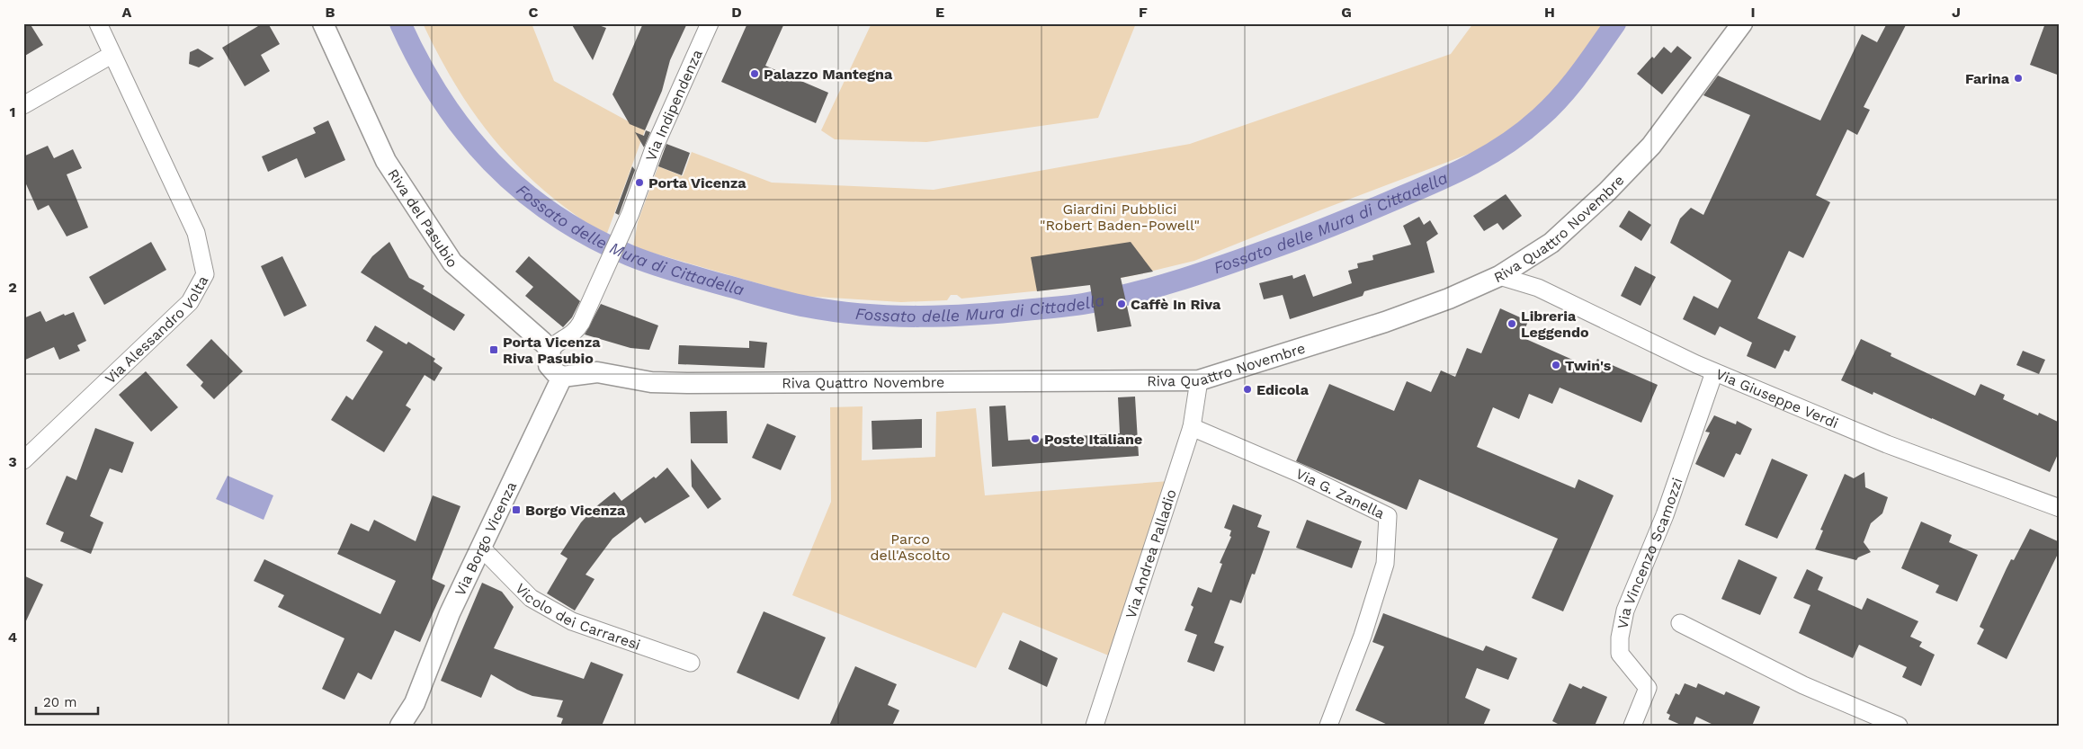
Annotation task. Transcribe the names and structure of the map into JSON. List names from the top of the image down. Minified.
{"streets":{"street":["Via Indipendenza","Riva del Pasubio","Riva Quattro Novembre","Via Alessandro Volta","Via Giuseppe Verdi","Via G. Zanella","Via Borgo Vicenza","Via Vincenzo Scamozzi","Via Andrea Palladio","Vicolo dei Carraresi"]},"crossings":[["Via Indipendenza","Riva del Pasubio"],["Riva Quattro Novembre","Via Giuseppe Verdi"],["Riva Quattro Novembre","Via Borgo Vicenza"],["Riva Quattro Novembre","Via Andrea Palladio"],["Via Giuseppe Verdi","Via Vincenzo Scamozzi"],["Via G. Zanella","Via Andrea Palladio"],["Via Borgo Vicenza","Vicolo dei Carraresi"]],"water":["Fossato delle Mura di Cittadella"],"parks":["Giardini Pubblici \"Robert Baden-Powell\"","Parco dell'Ascolto"],"places":{"other":["Palazzo Mantegna","Farina","Porta Vicenza","Caffè In Riva","Libreria Leggendo","Twin's","Edicola","Poste Italiane"],"transit":["Porta Vicenza Riva Pasubio","Borgo Vicenza"]},"scale_bar":"20 m","grid":{"columns":["A","B","C","D","E","F","G","H","I","J"],"rows":["1","2","3","4"]}}
